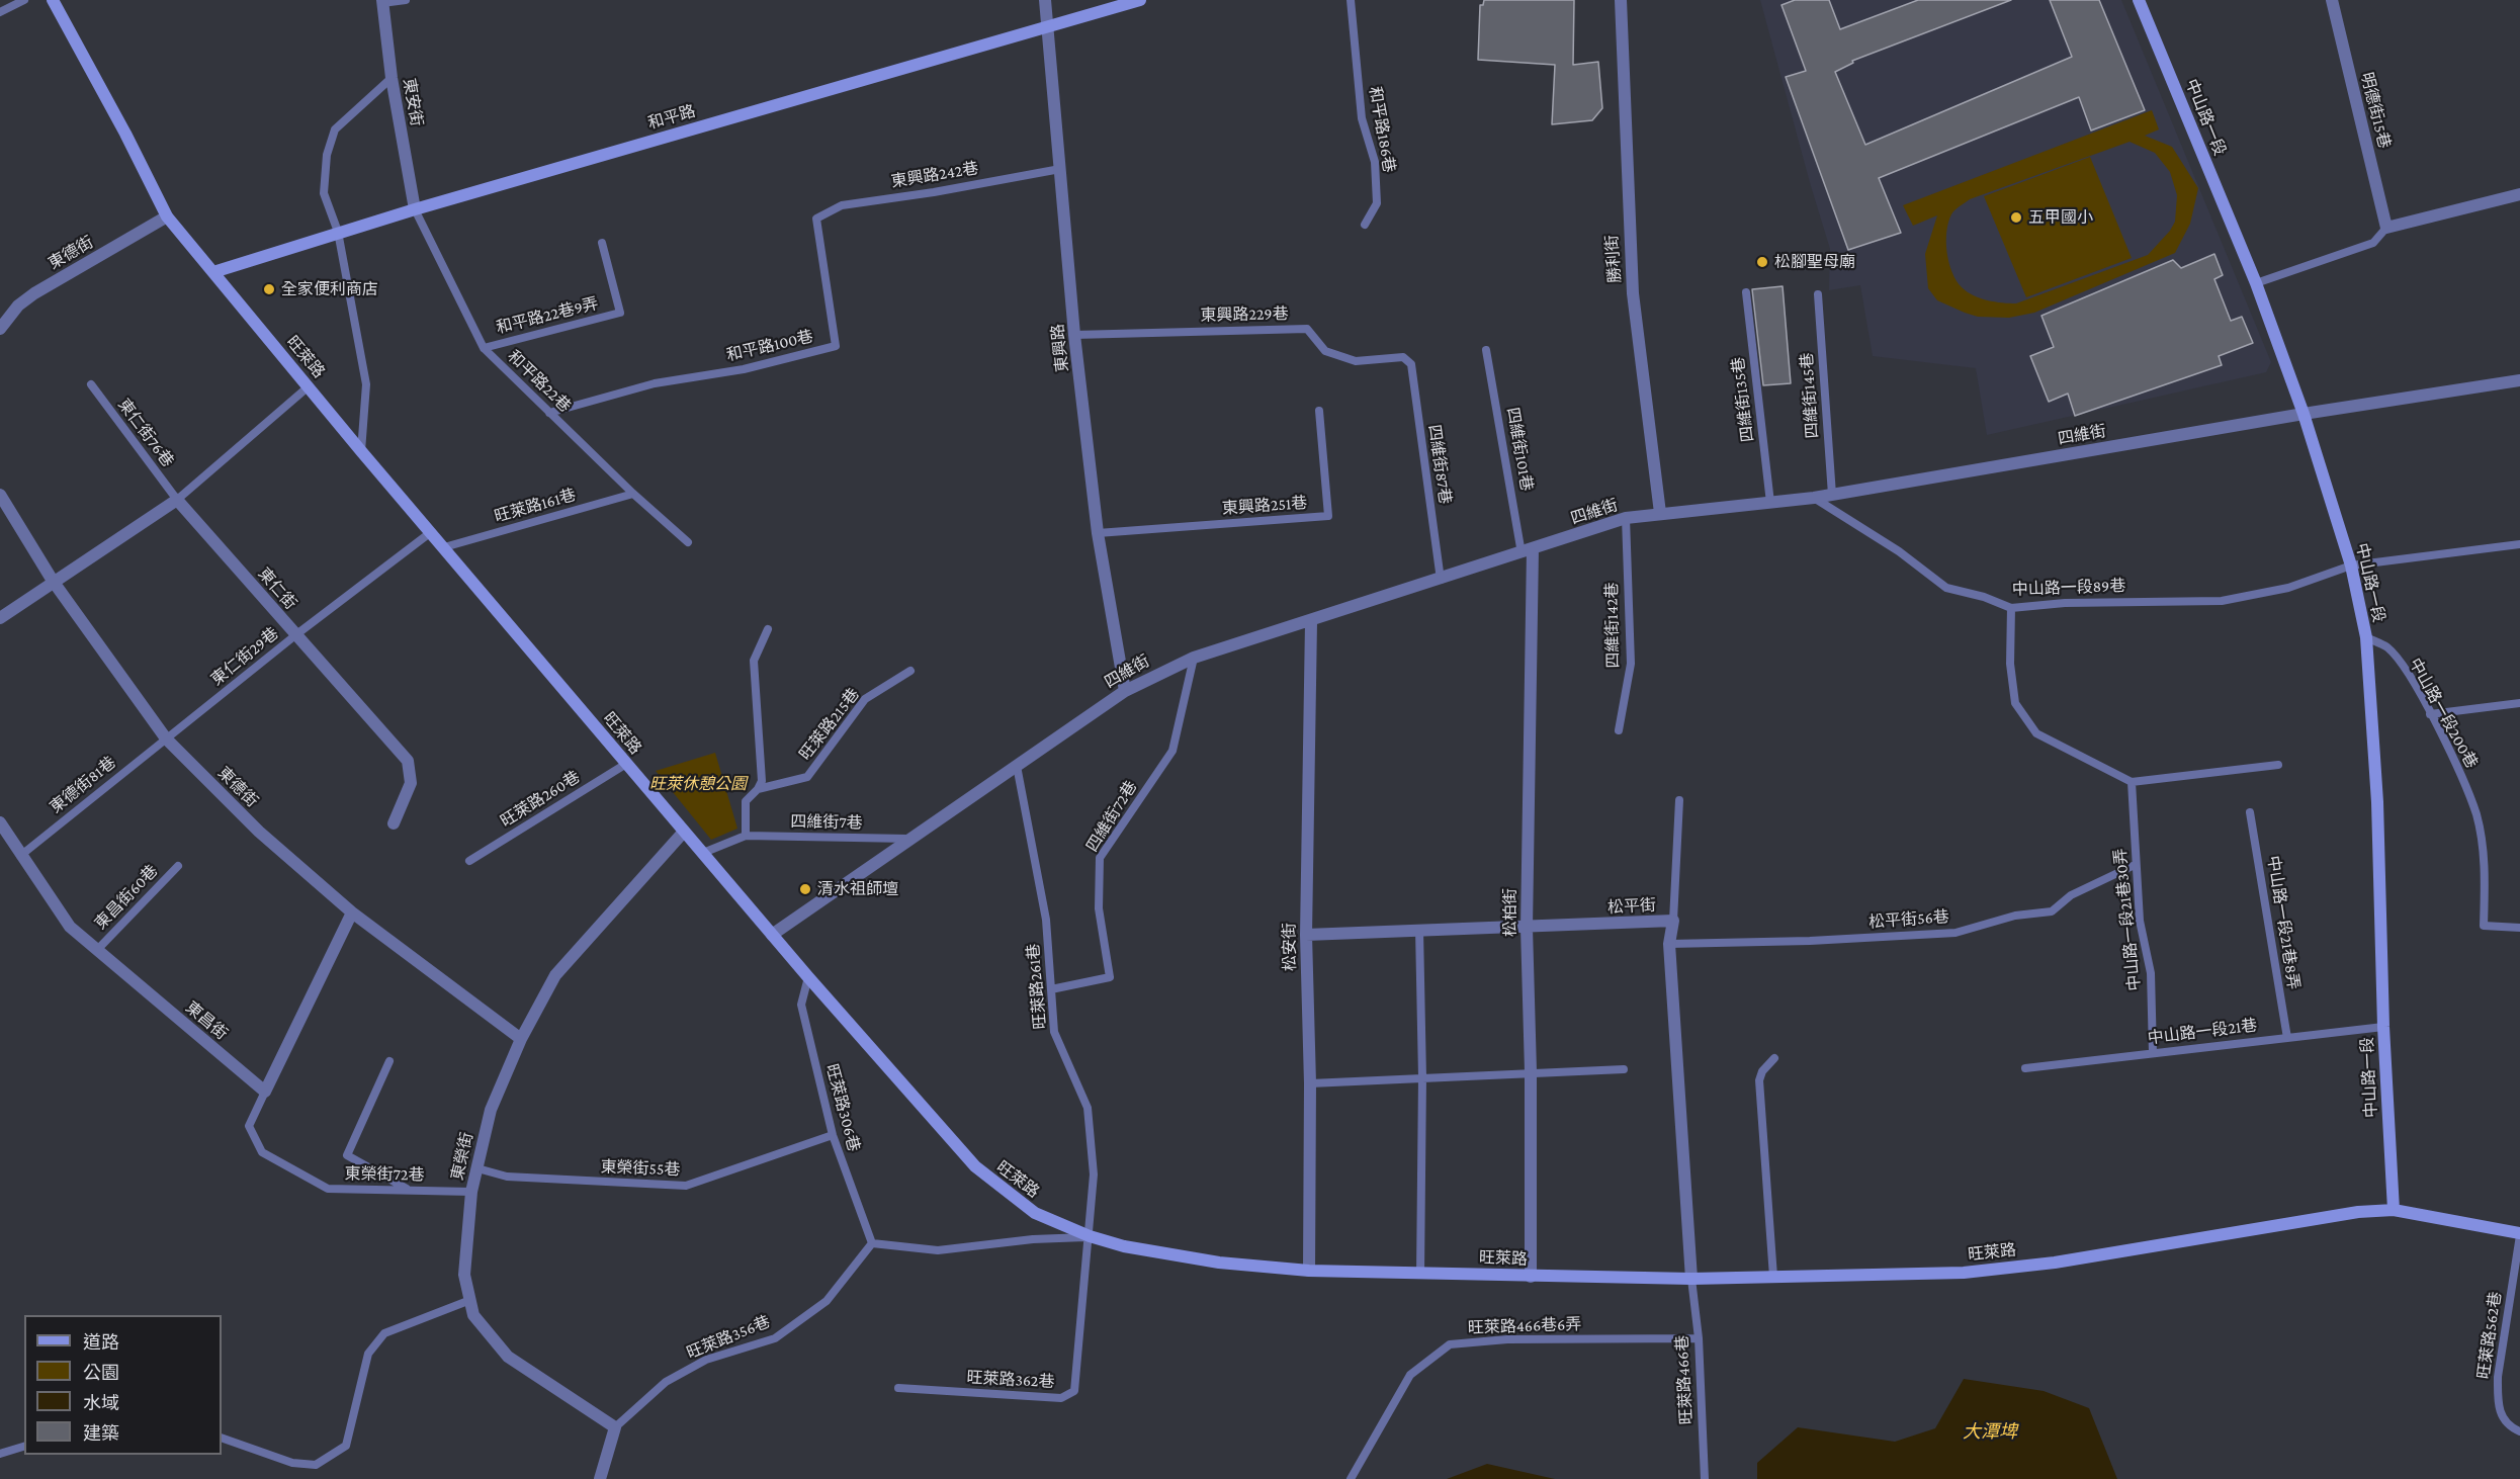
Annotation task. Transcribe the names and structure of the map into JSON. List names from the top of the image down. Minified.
{"streets":{"street":["東安街","明德街15巷","和平路","中山路一段","東德街","勝利街","東興路","旺萊路","四維街","東仁街","松平街","松柏街","松安街","東昌街","東榮街"],"lane":["和平路186巷","東興路242巷","東興路229巷","和平路22巷9弄","和平路100巷","和平路22巷","四維街145巷","四維街135巷","東仁街76巷","四維街101巷","四維街87巷","旺萊路161巷","東興路251巷","中山路一段89巷","四維街142巷","東仁街29巷","中山路一段200巷","旺萊路215巷","東德街81巷","旺萊路260巷","四維街72巷","四維街7巷","東昌街60巷","松平街56巷","中山路一段21巷30弄","中山路一段21巷8弄","旺萊路261巷","中山路一段21巷","旺萊路306巷","東榮街55巷","東榮街72巷","旺萊路466巷6弄","旺萊路562巷","旺萊路356巷","旺萊路362巷","旺萊路466巷"]},"crossings":[["東安街","和平路"],["東安街","和平路22巷"],["和平路","東興路"],["和平路","旺萊路"],["和平路","和平路22巷"],["中山路一段","旺萊路"],["中山路一段","四維街"],["中山路一段","中山路一段89巷"],["中山路一段","中山路一段200巷"],["中山路一段","中山路一段21巷"],["東興路242巷","和平路100巷"],["東興路242巷","東興路"],["東德街","旺萊路"],["東德街","東仁街29巷"],["東德街","東德街81巷"],["東德街","東榮街"],["勝利街","四維街"],["東興路229巷","東興路"],["東興路229巷","四維街87巷"],["和平路22巷9弄","和平路22巷"],["和平路100巷","和平路22巷"],["東興路","四維街"],["東興路","東興路251巷"],["旺萊路","四維街"],["旺萊路","旺萊路161巷"],["旺萊路","東仁街29巷"],["旺萊路","旺萊路260巷"],["旺萊路","松平街"],["旺萊路","松柏街"],["旺萊路","松安街"],["旺萊路","旺萊路261巷"],["旺萊路","旺萊路306巷"],["旺萊路","東榮街"],["旺萊路","旺萊路562巷"],["旺萊路","旺萊路362巷"],["旺萊路","旺萊路466巷"],["和平路22巷","旺萊路161巷"],["四維街145巷","四維街"],["四維街135巷","四維街"],["東仁街76巷","東仁街"],["四維街","四維街101巷"],["四維街","四維街87巷"],["四維街","中山路一段89巷"],["四維街","四維街142巷"],["四維街","四維街72巷"],["四維街","四維街7巷"],["四維街","松柏街"],["四維街","松安街"],["四維街","旺萊路261巷"],["四維街101巷","松柏街"],["東仁街","東仁街29巷"],["東仁街29巷","東德街81巷"],["東德街81巷","東昌街"],["四維街72巷","旺萊路261巷"],["東昌街60巷","東昌街"],["松平街","松柏街"],["松平街","松平街56巷"],["松平街","松安街"],["松平街","旺萊路466巷"],["松平街56巷","中山路一段21巷30弄"],["中山路一段21巷30弄","中山路一段21巷"],["中山路一段21巷8弄","中山路一段21巷"],["旺萊路261巷","旺萊路362巷"],["東昌街","東榮街72巷"],["旺萊路306巷","東榮街55巷"],["旺萊路306巷","旺萊路356巷"],["東榮街","東榮街55巷"],["東榮街","東榮街72巷"],["東榮街","旺萊路356巷"],["旺萊路466巷6弄","旺萊路466巷"]],"water":["大潭埤"],"parks":["旺萊休憩公園"],"places":["五甲國小","松腳聖母廟","全家便利商店","清水祖師壇"],"legend":["道路","公園","水域","建築"]}
